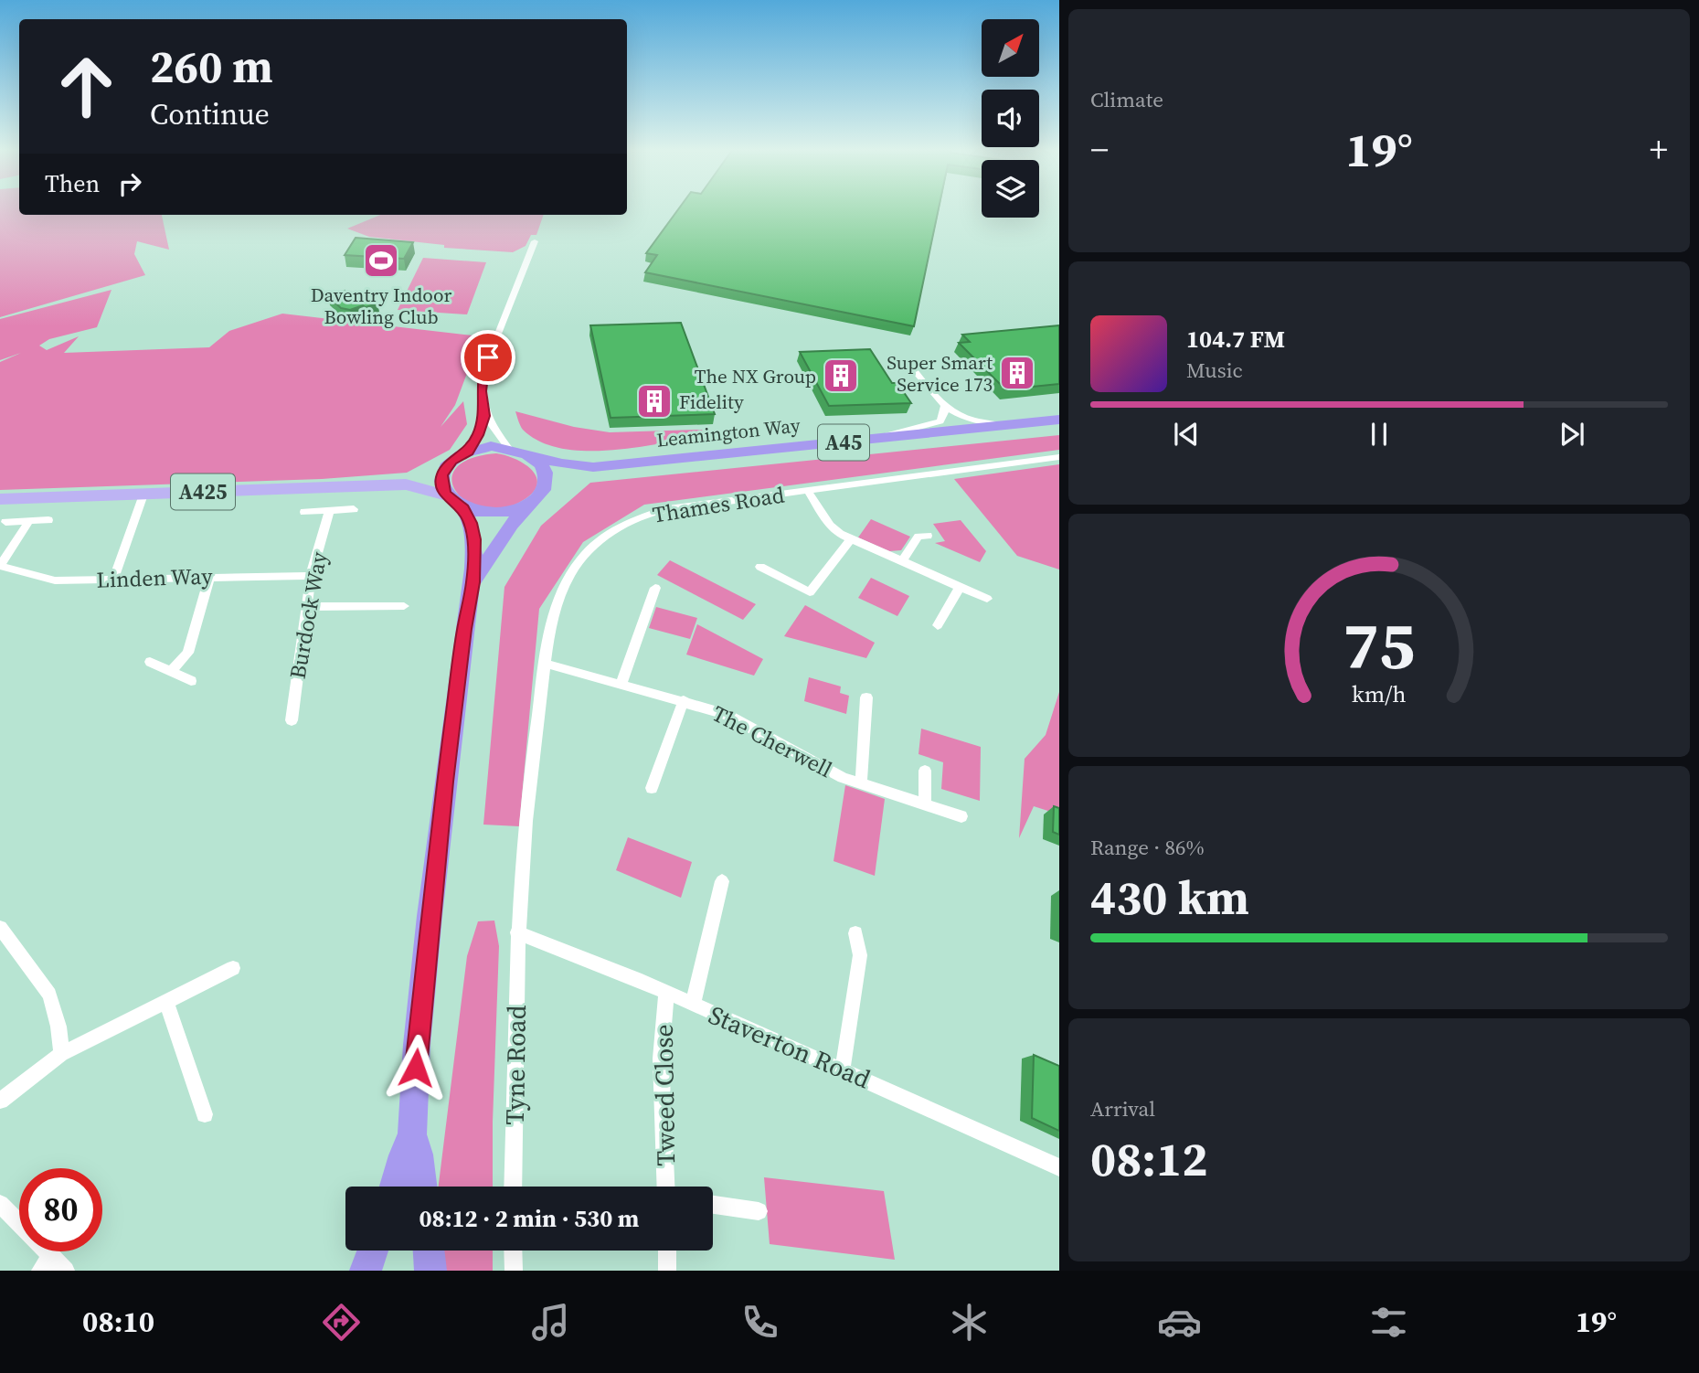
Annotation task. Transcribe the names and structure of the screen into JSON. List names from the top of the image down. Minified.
{"streets":{"highway":["Leamington Way","A45"],"main road":["A425"],"street":["Thames Road","Linden Way","Burdock Way","The Cherwell","Staverton Road","Tyne Road","Tweed Close"]},"crossings":[["Thames Road","The Cherwell"],["Thames Road","Staverton Road"],["Thames Road","Tyne Road"],["Linden Way","Burdock Way"],["Staverton Road","Tyne Road"],["Staverton Road","Tweed Close"]],"places":{"sports":["Daventry Indoor Bowling Club"],"building":["Super Smart Service 173","The NX Group","Fidelity"]},"north":"top right","page":{"tile":["Climate",["Range · 86%","430 km"],["Arrival","08:12"]],"turn":["260 m","Continue"],"heat":["−","19°","+"],"then":"Then","song":["104.7 FM","Music"],"limit":"80","trip":"08:12 · 2 min · 530 m","tabs":["08:10","19°"],"gauge":["75","km/h"]}}
